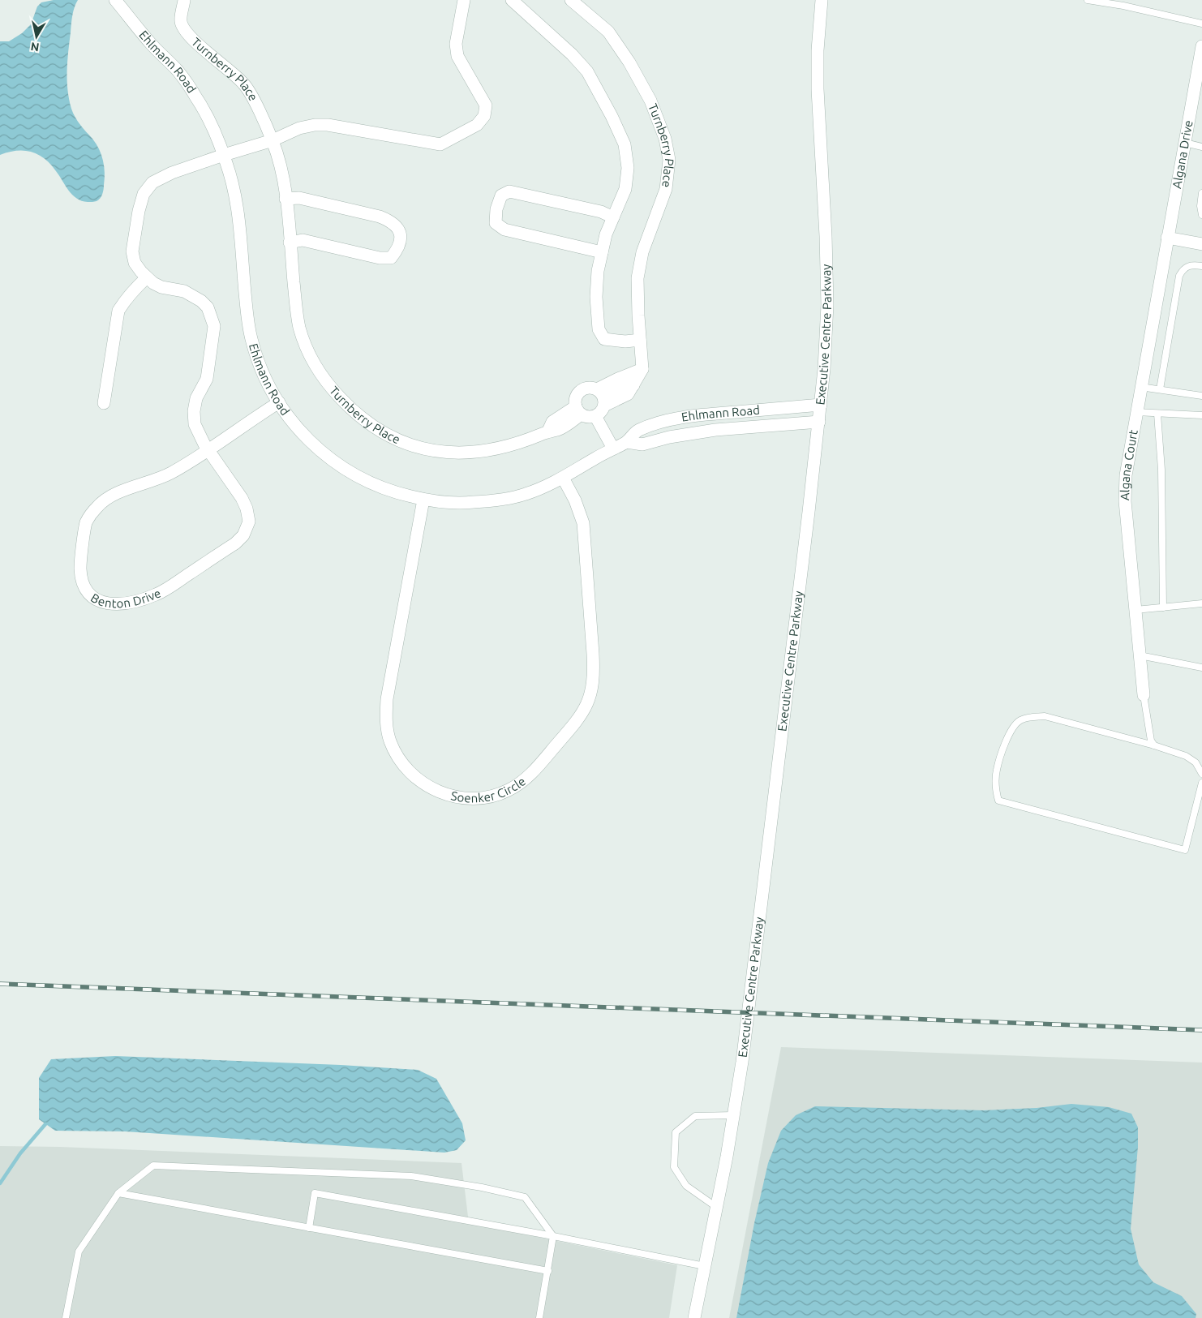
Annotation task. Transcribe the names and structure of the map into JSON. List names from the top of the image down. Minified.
{"streets":{"street":["Ehlmann Road","Turnberry Place","Algana Drive","Executive Centre Parkway","Algana Court","Benton Drive","Soenker Circle"]},"crossings":[["Ehlmann Road","Executive Centre Parkway"],["Ehlmann Road","Benton Drive"],["Ehlmann Road","Soenker Circle"],["Algana Drive","Algana Court"]],"north":"bottom"}
